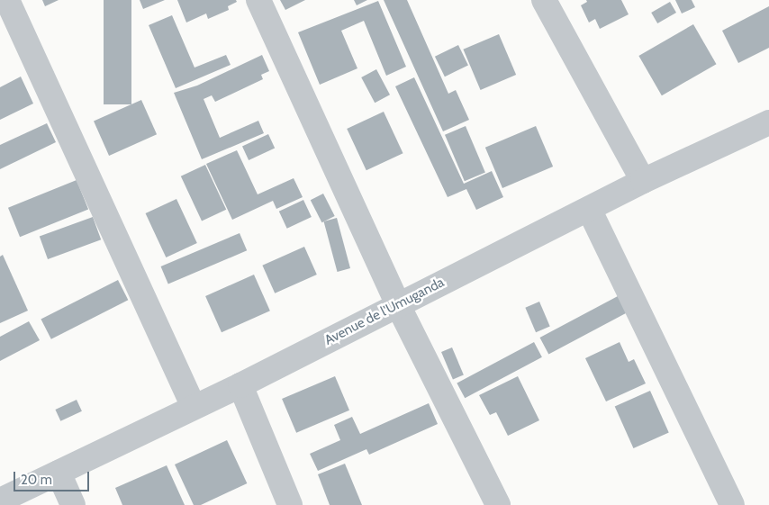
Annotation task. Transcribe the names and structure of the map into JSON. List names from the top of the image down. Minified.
{"streets":{"street":["Avenue de l'Umuganda"]},"scale_bar":"20 m"}
